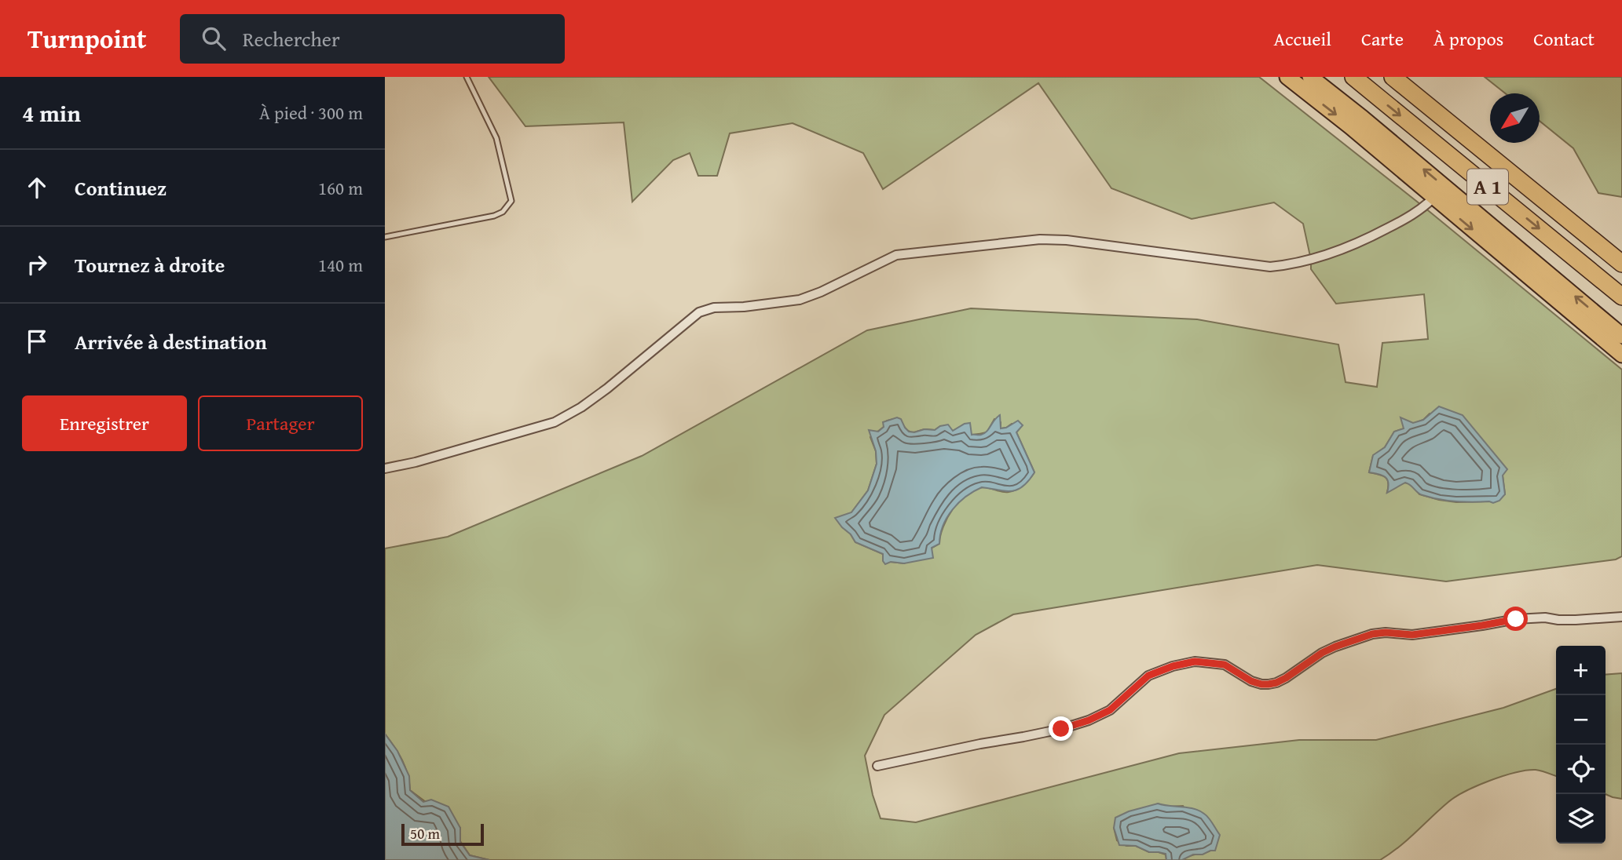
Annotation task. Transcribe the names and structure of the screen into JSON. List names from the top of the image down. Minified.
{"streets":{"highway":["A 1"]},"scale_bar":"50 m","north":"bottom left","page":{"header":"Turnpoint","search":"Rechercher","nav":["Accueil","Carte","À propos","Contact"],"heading":["4 min","À pied · 300 m"],"list":[["Continuez","160 m"],["Tournez à droite","140 m"],"Arrivée à destination"],"buttons":["Enregistrer","Partager"],"map_buttons":["+","−"],"scale":"50 m"}}
